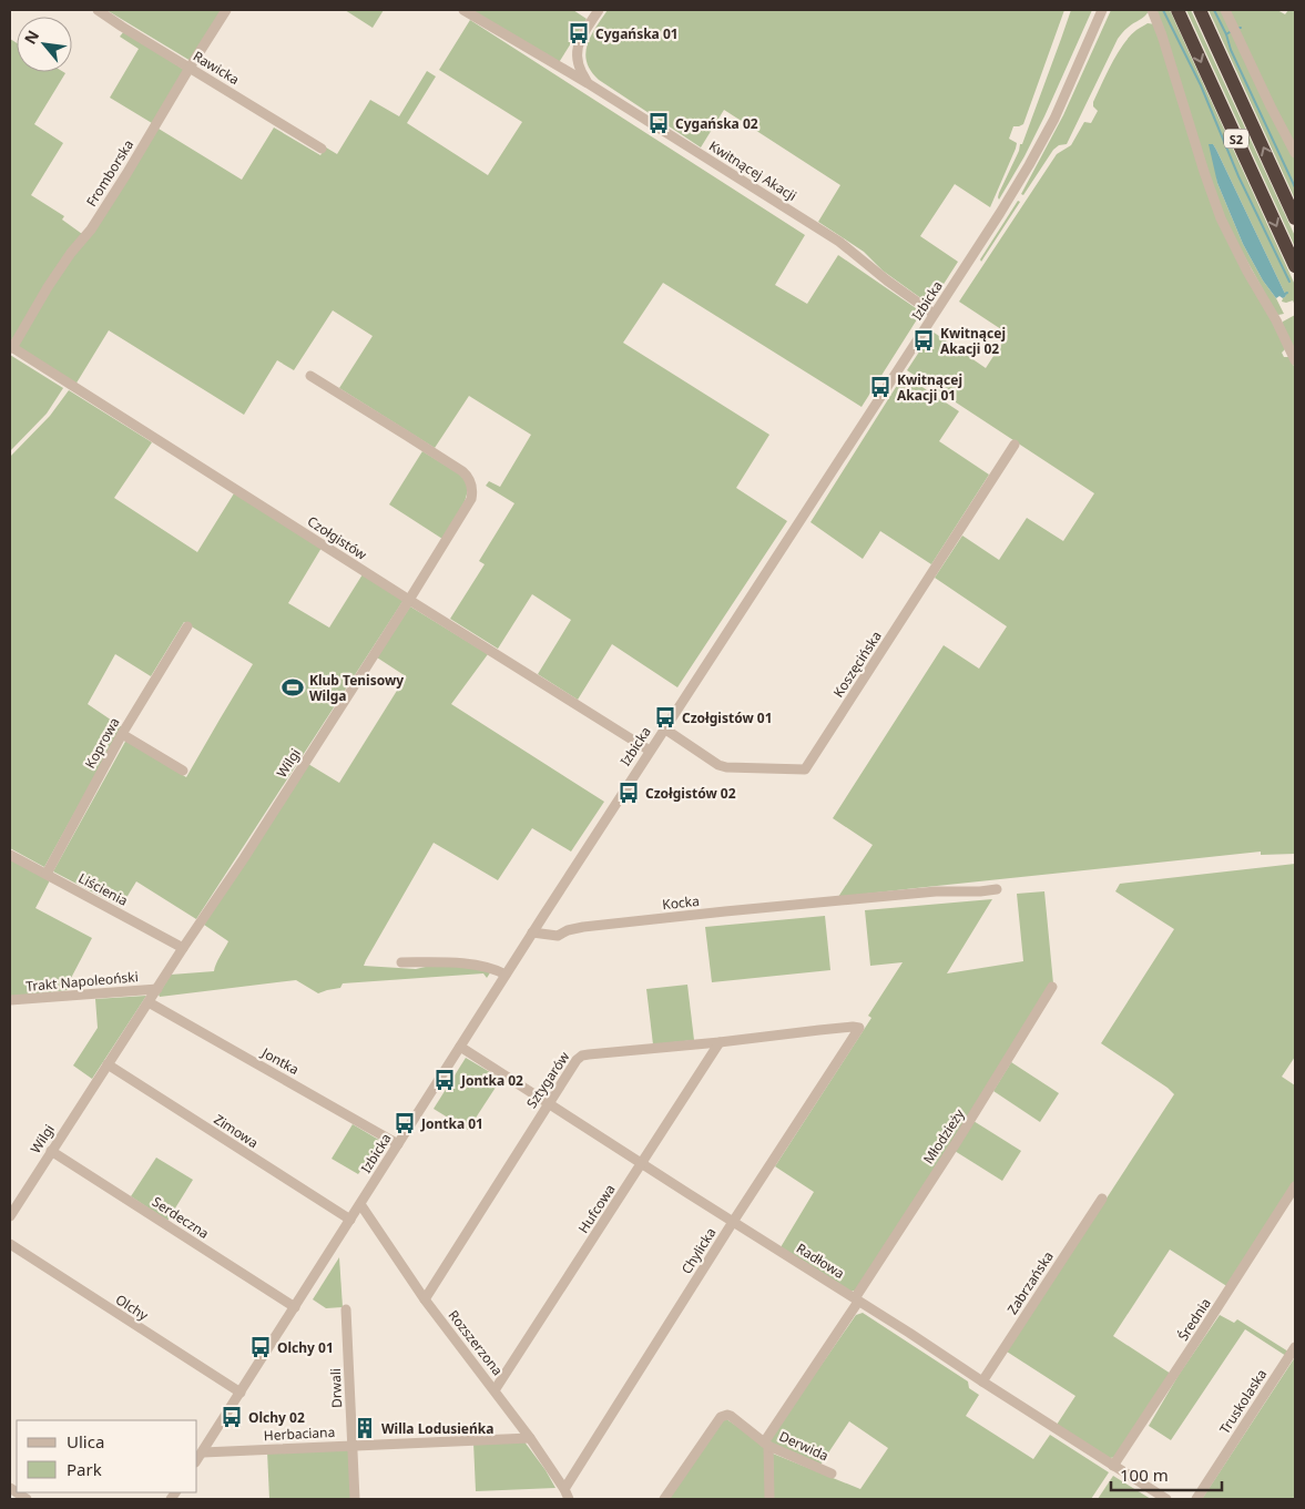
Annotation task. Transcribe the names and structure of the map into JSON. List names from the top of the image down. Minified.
{"streets":{"highway":["S2"],"street":["Rawicka","Kwitnącej Akacji","Fromborska","Izbicka","Czołgistów","Koszęcińska","Koprowa","Wilgi","Liścienia","Kocka","Trakt Napoleoński","Jontka","Sztygarów","Zimowa","Młodzieży","Hufcowa","Serdeczna","Chylicka","Radłowa","Zabrzańska","Olchy","Średnia","Rozszerzona","Drwali","Truskolaska","Herbaciana","Derwida"]},"crossings":[["Rawicka","Fromborska"],["Kwitnącej Akacji","Izbicka"],["Fromborska","Czołgistów"],["Izbicka","Czołgistów"],["Izbicka","Koszęcińska"],["Izbicka","Kocka"],["Izbicka","Jontka"],["Izbicka","Zimowa"],["Izbicka","Serdeczna"],["Izbicka","Radłowa"],["Izbicka","Olchy"],["Izbicka","Rozszerzona"],["Izbicka","Herbaciana"],["Czołgistów","Wilgi"],["Koprowa","Liścienia"],["Wilgi","Liścienia"],["Wilgi","Trakt Napoleoński"],["Wilgi","Jontka"],["Wilgi","Zimowa"],["Wilgi","Serdeczna"],["Sztygarów","Hufcowa"],["Sztygarów","Chylicka"],["Sztygarów","Radłowa"],["Sztygarów","Rozszerzona"],["Młodzieży","Radłowa"],["Młodzieży","Derwida"],["Hufcowa","Radłowa"],["Hufcowa","Rozszerzona"],["Chylicka","Radłowa"],["Chylicka","Rozszerzona"],["Radłowa","Zabrzańska"],["Radłowa","Średnia"],["Rozszerzona","Herbaciana"],["Drwali","Herbaciana"]],"places":{"bus stop":["Cygańska 01","Cygańska 02","Kwitnącej Akacji 02","Kwitnącej Akacji 01","Czołgistów 01","Czołgistów 02","Jontka 02","Jontka 01","Olchy 01","Olchy 02"],"sports":["Klub Tenisowy Wilga"],"building":["Willa Lodusieńka"]},"legend":["Ulica","Park"],"scale_bar":"100 m","north":"top left"}
